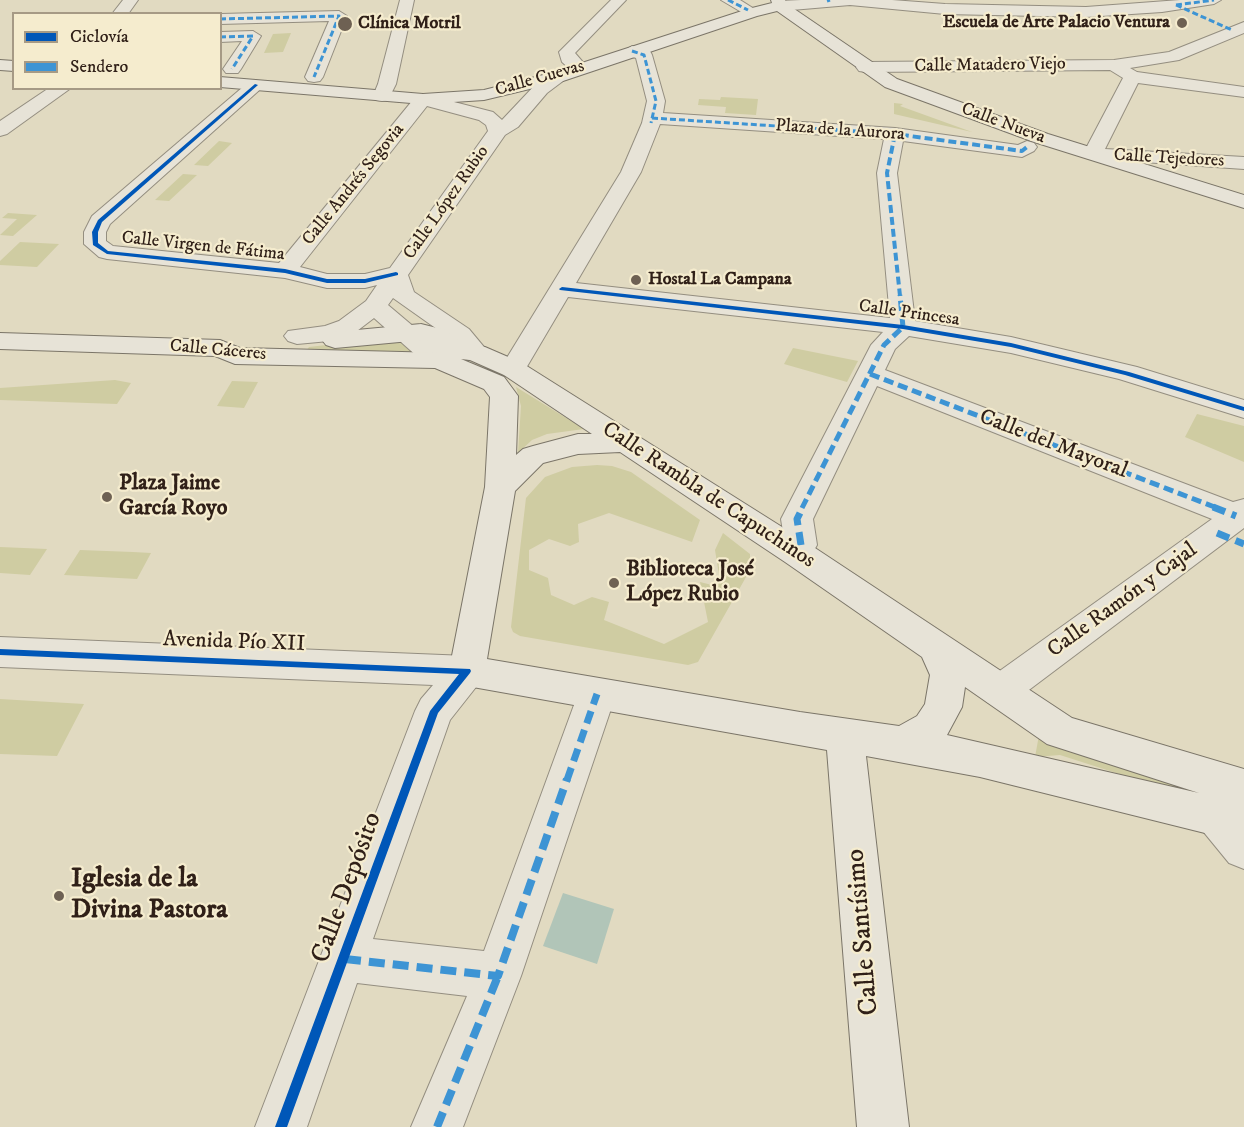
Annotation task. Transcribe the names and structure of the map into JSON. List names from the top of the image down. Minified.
{"streets":{"street":["Calle Matadero Viejo","Calle Cuevas","Calle Nueva","Plaza de la Aurora","Calle Tejedores","Calle Andrés Segovia","Calle López Rubio","Calle Virgen de Fátima","Calle Princesa","Calle Cáceres","Calle del Mayoral","Calle Rambla de Capuchinos","Calle Ramón y Cajal","Avenida Pío XII","Calle Depósito","Calle Santísimo"]},"crossings":[["Calle Matadero Viejo","Calle Nueva"],["Calle Cuevas","Calle Nueva"],["Calle Cuevas","Calle Andrés Segovia"],["Calle Cuevas","Calle López Rubio"],["Calle Cuevas","Calle Virgen de Fátima"],["Calle Nueva","Calle Tejedores"],["Calle Andrés Segovia","Calle López Rubio"],["Calle Andrés Segovia","Calle Virgen de Fátima"],["Calle López Rubio","Calle Virgen de Fátima"],["Calle López Rubio","Calle Cáceres"],["Calle López Rubio","Calle Rambla de Capuchinos"],["Calle del Mayoral","Calle Ramón y Cajal"],["Calle Rambla de Capuchinos","Calle Ramón y Cajal"],["Avenida Pío XII","Calle Depósito"]],"places":["Escuela de Arte Palacio Ventura","Clínica Motril","Hostal La Campana","Plaza Jaime García Royo","Biblioteca José López Rubio","Iglesia de la Divina Pastora"],"legend":["Ciclovía","Sendero"]}
